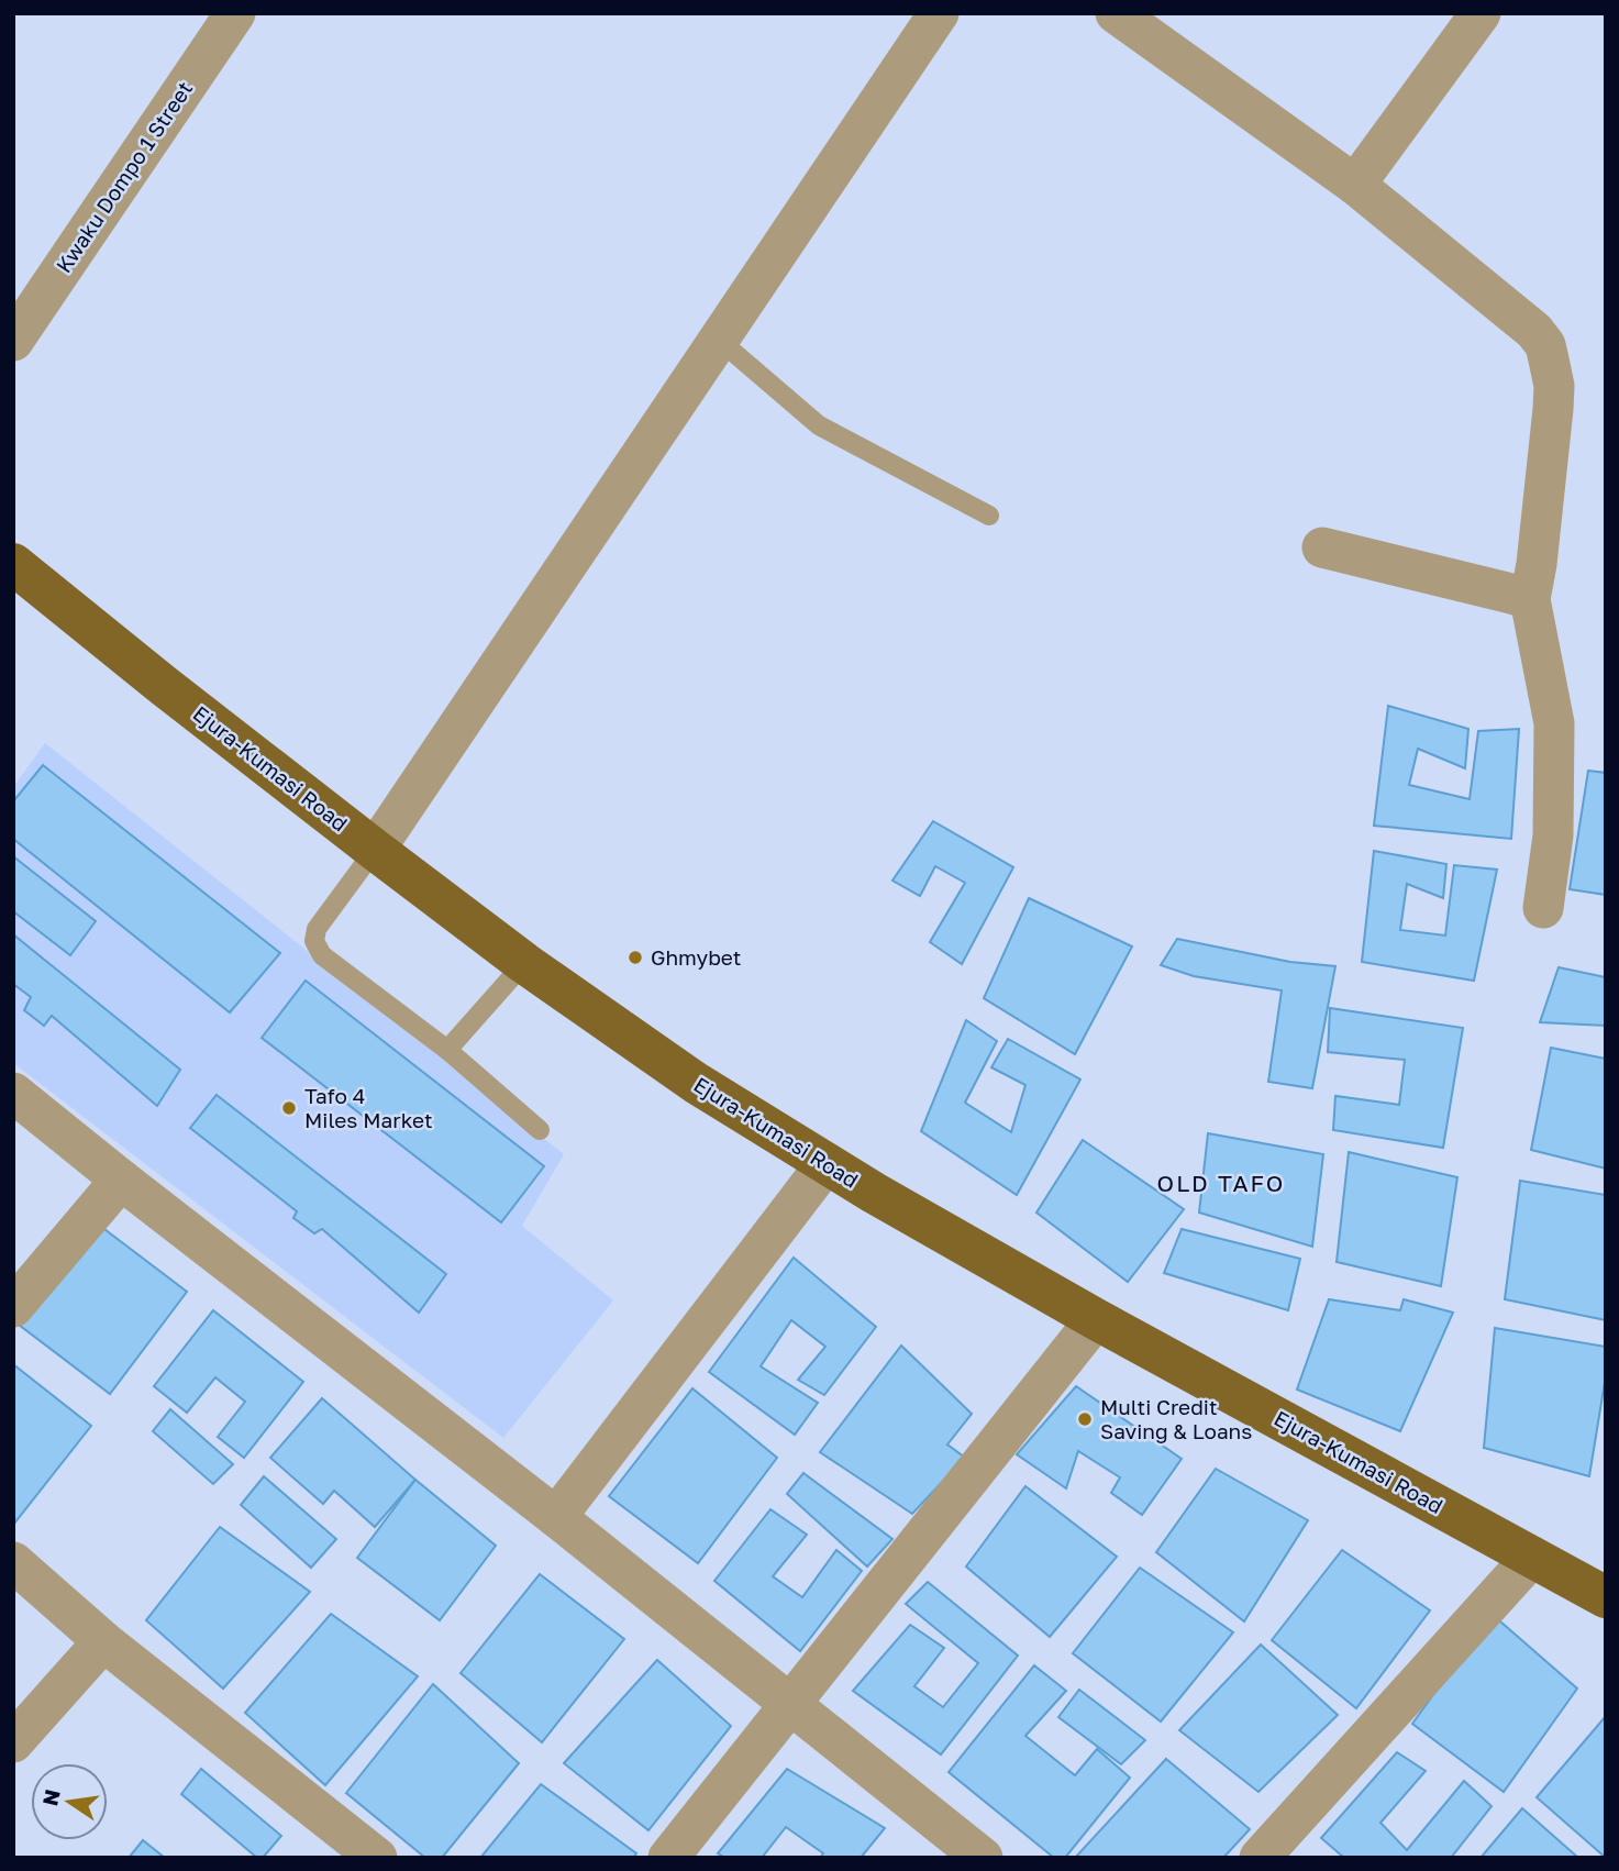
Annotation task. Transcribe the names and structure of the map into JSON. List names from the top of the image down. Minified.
{"streets":{"main road":["Ejura-Kumasi Road"],"street":["Kwaku Dompo 1 Street"]},"districts":["OLD TAFO"],"places":["Ghmybet","Tafo 4 Miles Market","Multi Credit Saving & Loans"],"north":"left"}
